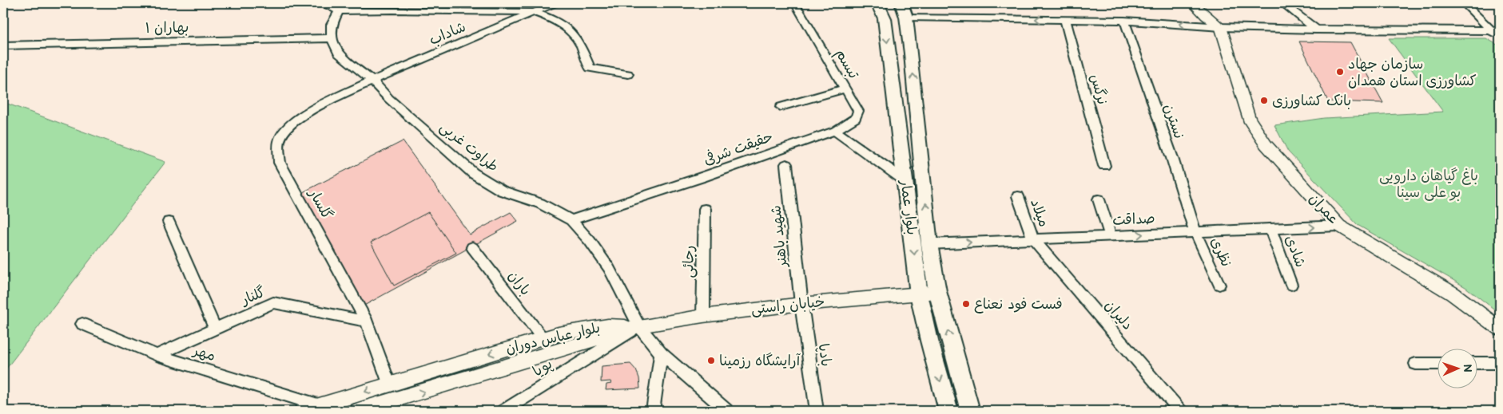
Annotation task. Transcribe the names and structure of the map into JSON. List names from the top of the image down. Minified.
{"streets":{"main road":["بلوار عمار"],"street":["بهاران ۱","شاداب","تبسم","نرگس","نسترن","طراوت غربی","حقیقت شرفی","گلسار","عمران","میلاد","صداقت","شهید باهنر","شادی","نظری","رجائی","باران","گلنار","خیابان راستی","دلیران","بلوار عباس دوران","مهر","بادپا","پویا"]},"crossings":[["بهاران ۱","طراوت غربی"],["شاداب","طراوت غربی"],["شاداب","گلسار"],["تبسم","حقیقت شرفی"],["نسترن","صداقت"],["نسترن","نظری"],["طراوت غربی","حقیقت شرفی"],["طراوت غربی","گلسار"],["طراوت غربی","خیابان راستی"],["طراوت غربی","بلوار عباس دوران"],["طراوت غربی","پویا"],["گلسار","گلنار"],["گلسار","بلوار عباس دوران"],["بلوار عمار","صداقت"],["بلوار عمار","خیابان راستی"],["عمران","صداقت"],["میلاد","صداقت"],["میلاد","دلیران"],["صداقت","شادی"],["صداقت","نظری"],["صداقت","دلیران"],["شهید باهنر","خیابان راستی"],["شهید باهنر","بادپا"],["رجائی","خیابان راستی"],["باران","بلوار عباس دوران"],["گلنار","مهر"],["خیابان راستی","بلوار عباس دوران"],["خیابان راستی","بادپا"],["خیابان راستی","پویا"],["بلوار عباس دوران","مهر"],["بلوار عباس دوران","پویا"]],"one_way":["صداقت"],"parks":["باغ گیاهان دارویی بو علی سینا"],"places":["سازمان جهاد کشاورزی استان همدان","بانک کشاورزی","فست فود نعناع","آرایشگاه رزمینا"],"north":"right"}
